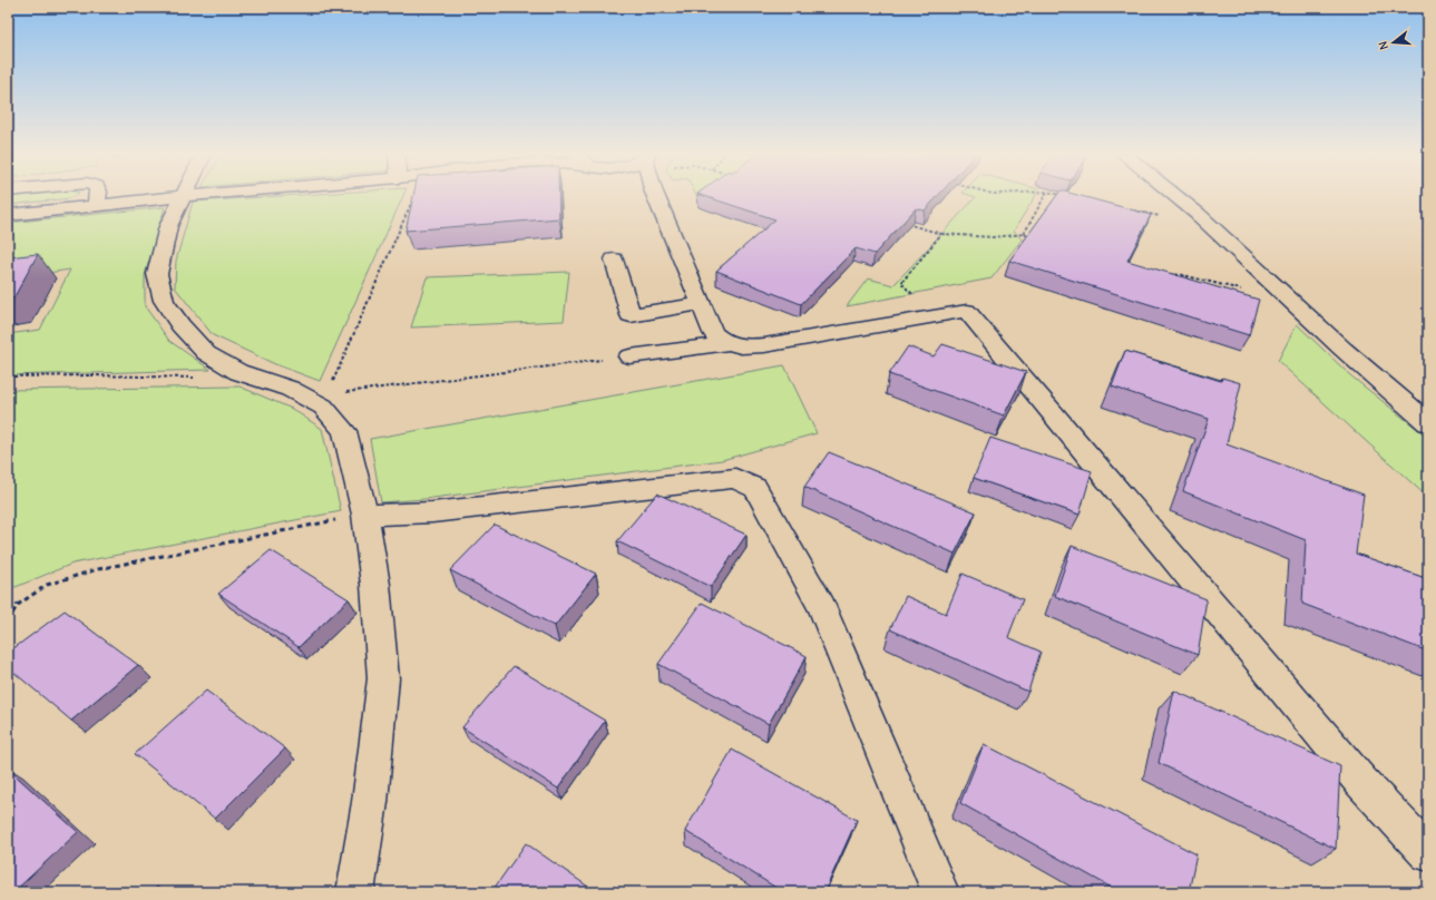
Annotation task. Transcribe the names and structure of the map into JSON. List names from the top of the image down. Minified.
{"north":"left"}
